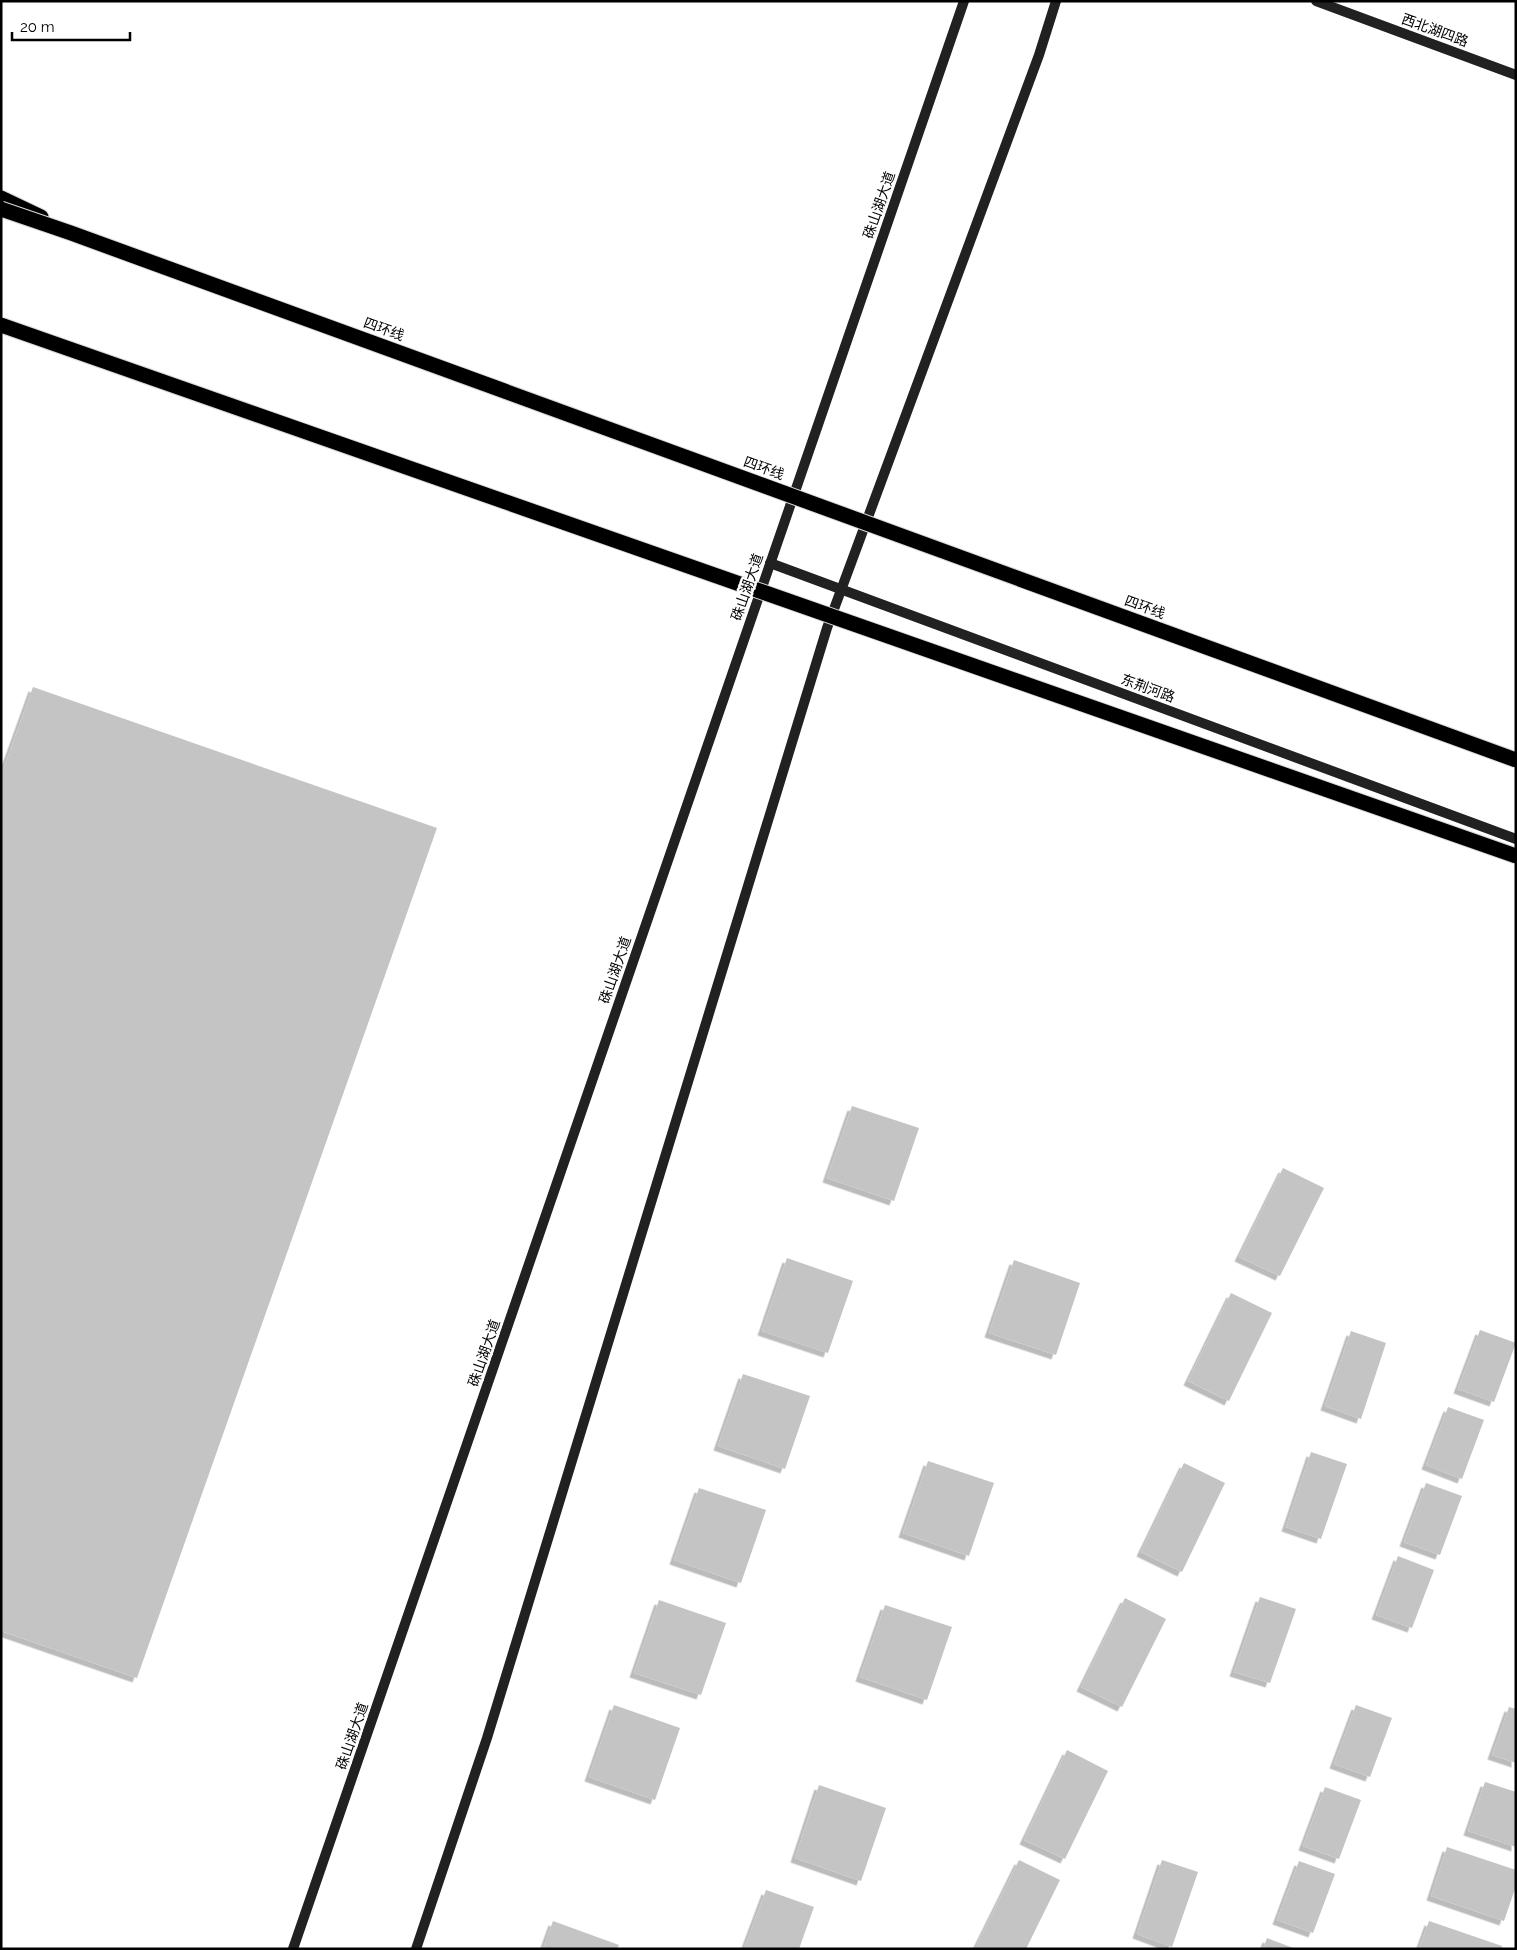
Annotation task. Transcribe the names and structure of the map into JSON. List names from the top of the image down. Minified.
{"streets":{"highway":["四环线"],"main road":["西北湖四路","硃山湖大道","东荆河路"]},"crossings":[["硃山湖大道","东荆河路"]],"scale_bar":"20 m"}
